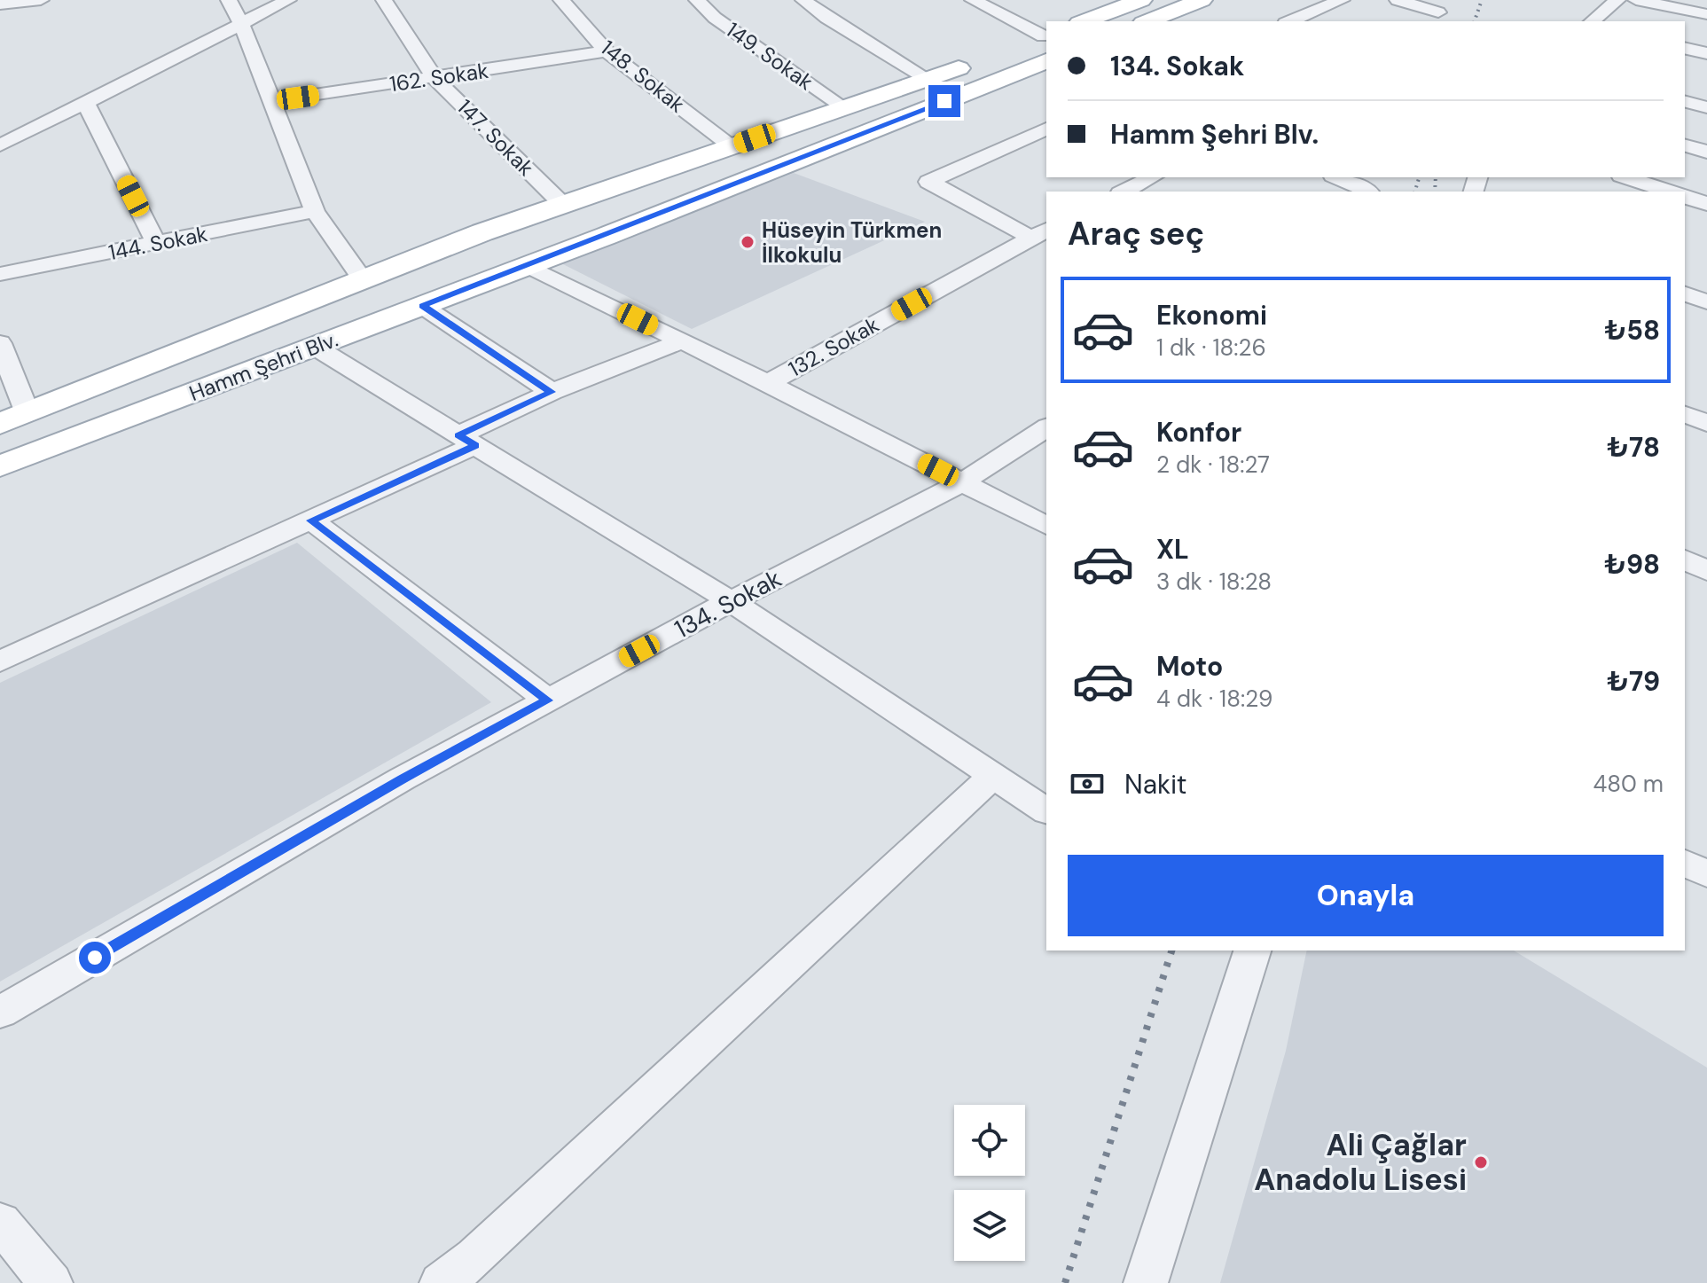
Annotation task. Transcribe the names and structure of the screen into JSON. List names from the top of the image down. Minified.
{"streets":{"main road":["Hamm Şehri Blv."],"street":["149. Sokak","148. Sokak","162. Sokak","147. Sokak","144. Sokak","132. Sokak","134. Sokak"]},"crossings":[["149. Sokak","Hamm Şehri Blv."],["148. Sokak","162. Sokak"],["148. Sokak","Hamm Şehri Blv."],["162. Sokak","147. Sokak"],["147. Sokak","Hamm Şehri Blv."]],"places":["Hüseyin Türkmen İlkokulu","Ali Çağlar Anadolu Lisesi"],"page":{"banner":["134. Sokak","Hamm Şehri Blv."],"heading":"Araç seç","list":[{"name":"Ekonomi","note":"1 dk · 18:26","value":"₺58"},{"name":"Konfor","note":"2 dk · 18:27","value":"₺78"},{"name":"XL","note":"3 dk · 18:28","value":"₺98"},{"name":"Moto","note":"4 dk · 18:29","value":"₺79"}],"pay":["Nakit","480 m"],"buttons":"Onayla"}}
